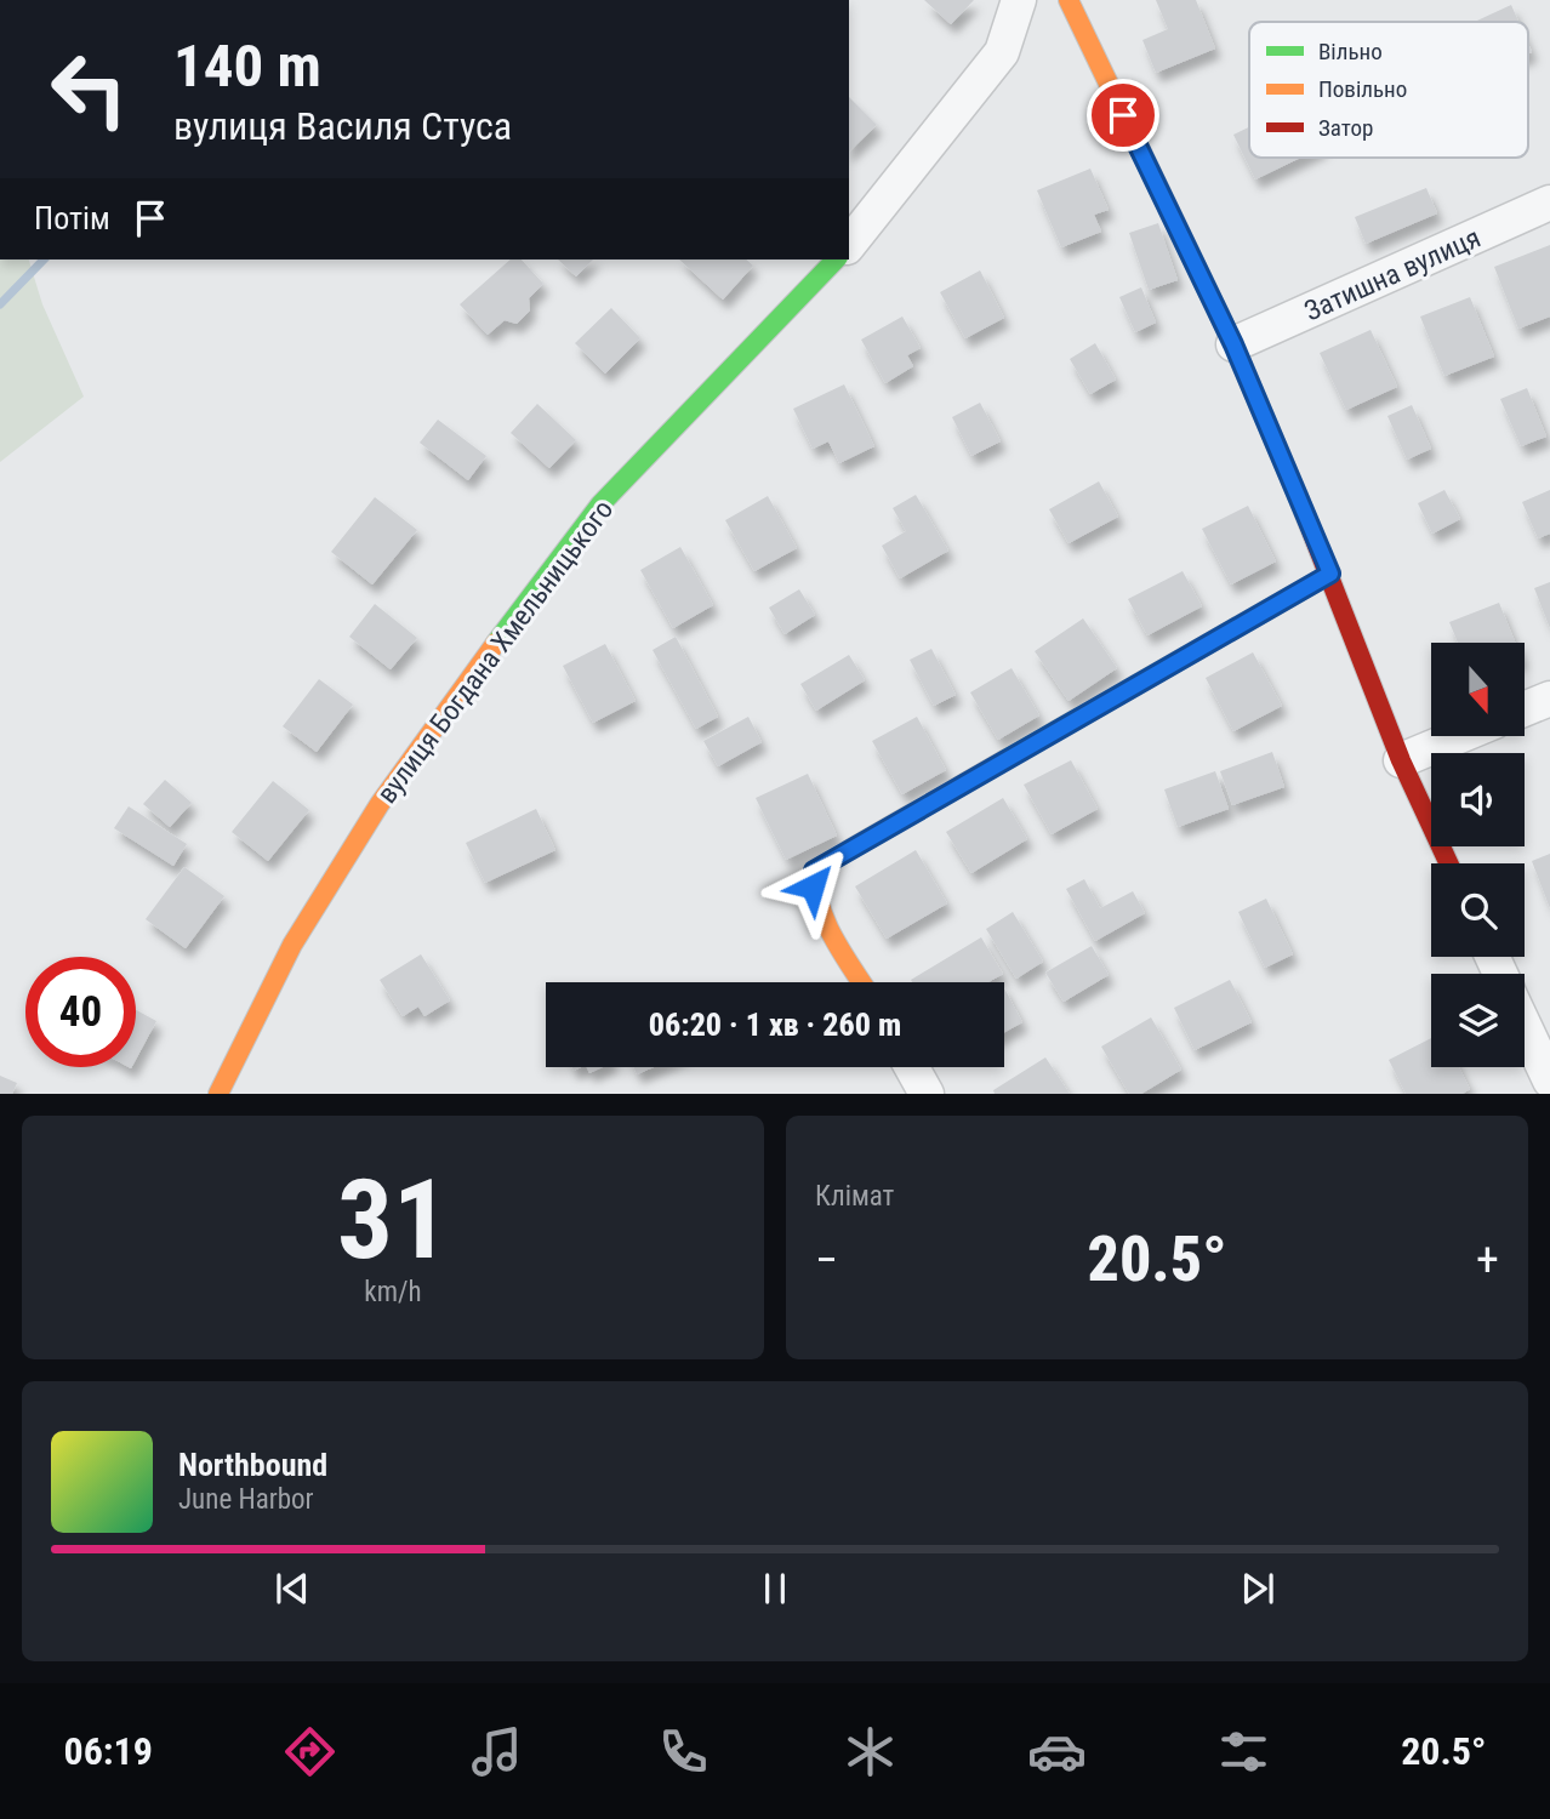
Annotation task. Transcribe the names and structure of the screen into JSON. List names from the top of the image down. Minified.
{"streets":{"street":["Затишна вулиця","вулиця Богдана Хмельницького"]},"legend":["Вільно","Повільно","Затор"],"north":"bottom","page":{"turn":["140 m","вулиця Василя Стуса"],"then":"Потім","limit":"40","trip":"06:20 · 1 хв · 260 m","tile":[["31","km/h"],"Клімат"],"heat":["−","20.5°","+"],"song":["Northbound","June Harbor"],"tabs":["06:19","20.5°"]}}
